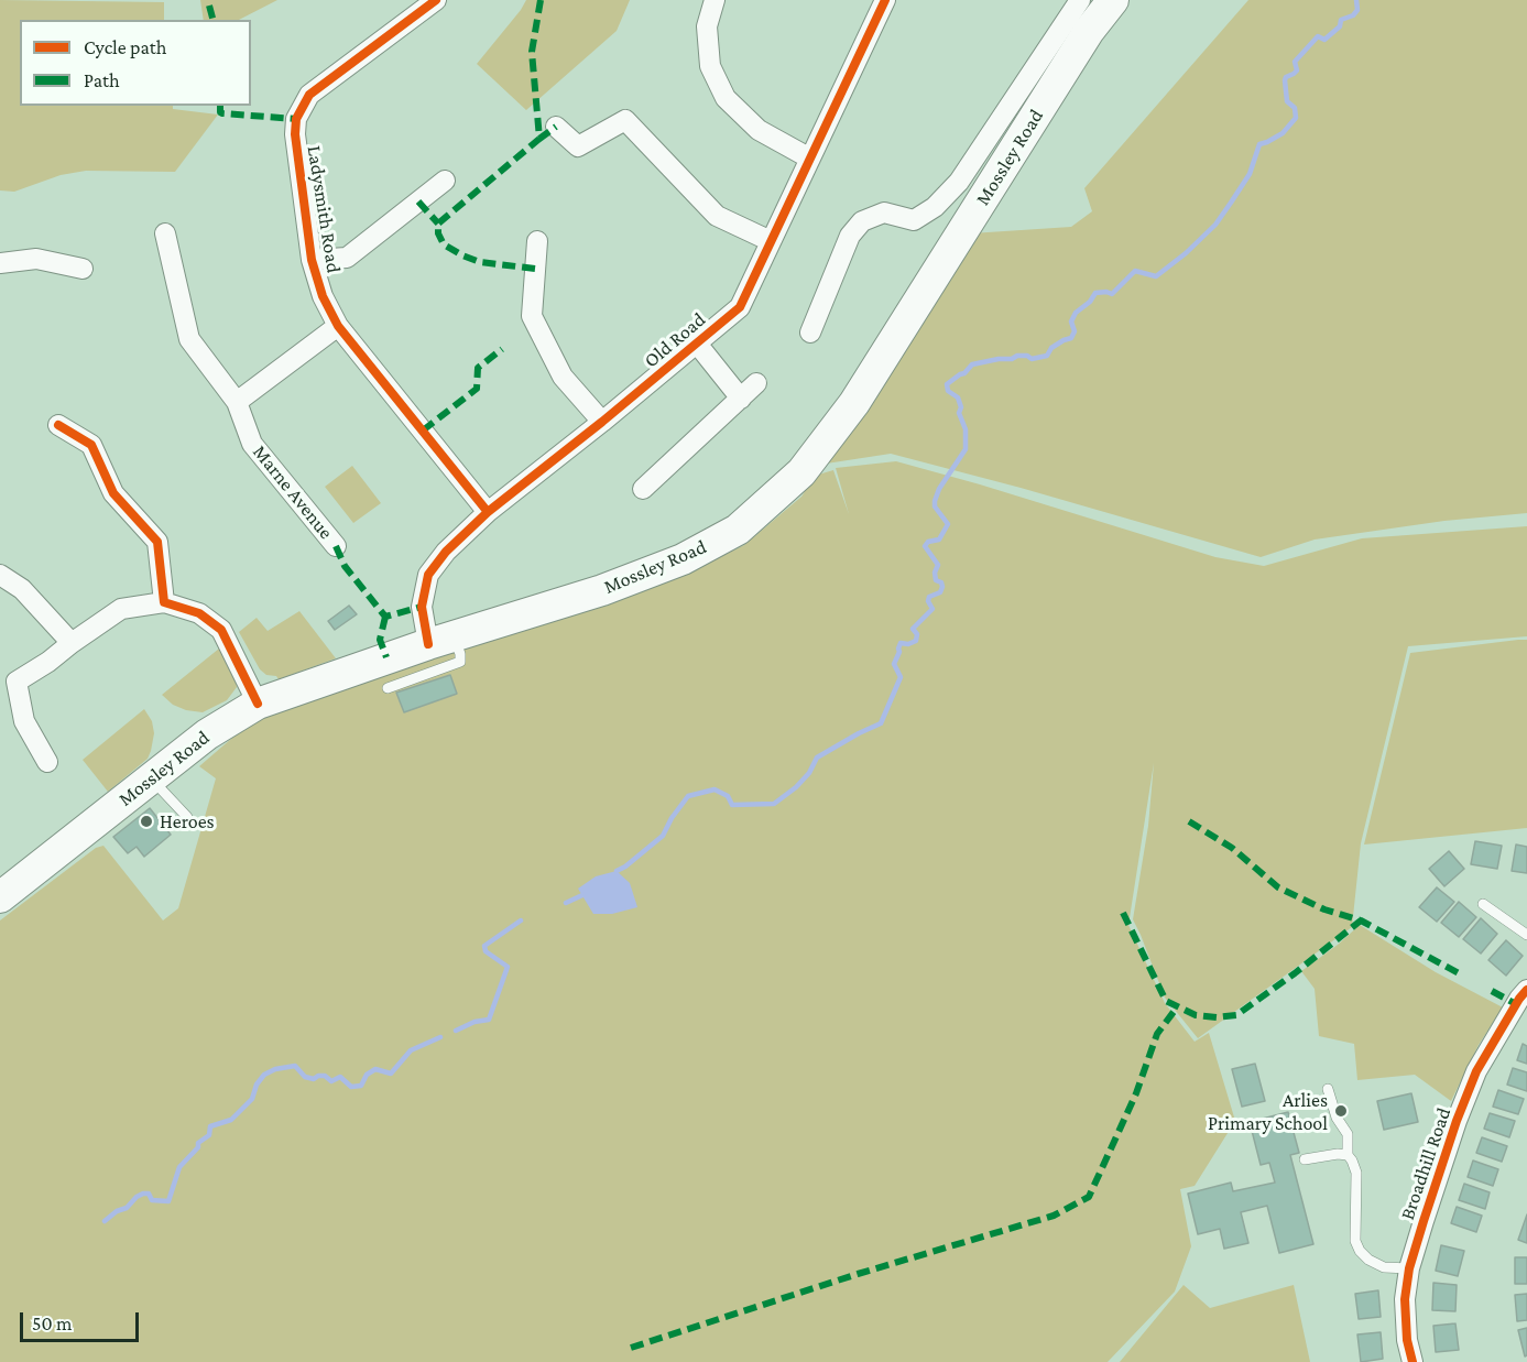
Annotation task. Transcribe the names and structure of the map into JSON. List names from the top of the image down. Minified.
{"streets":{"main road":["Mossley Road"],"street":["Ladysmith Road","Old Road","Marne Avenue","Broadhill Road"]},"crossings":[["Mossley Road","Old Road"],["Ladysmith Road","Old Road"]],"places":["Heroes","Arlies Primary School"],"legend":["Cycle path","Path"],"scale_bar":"50 m"}
